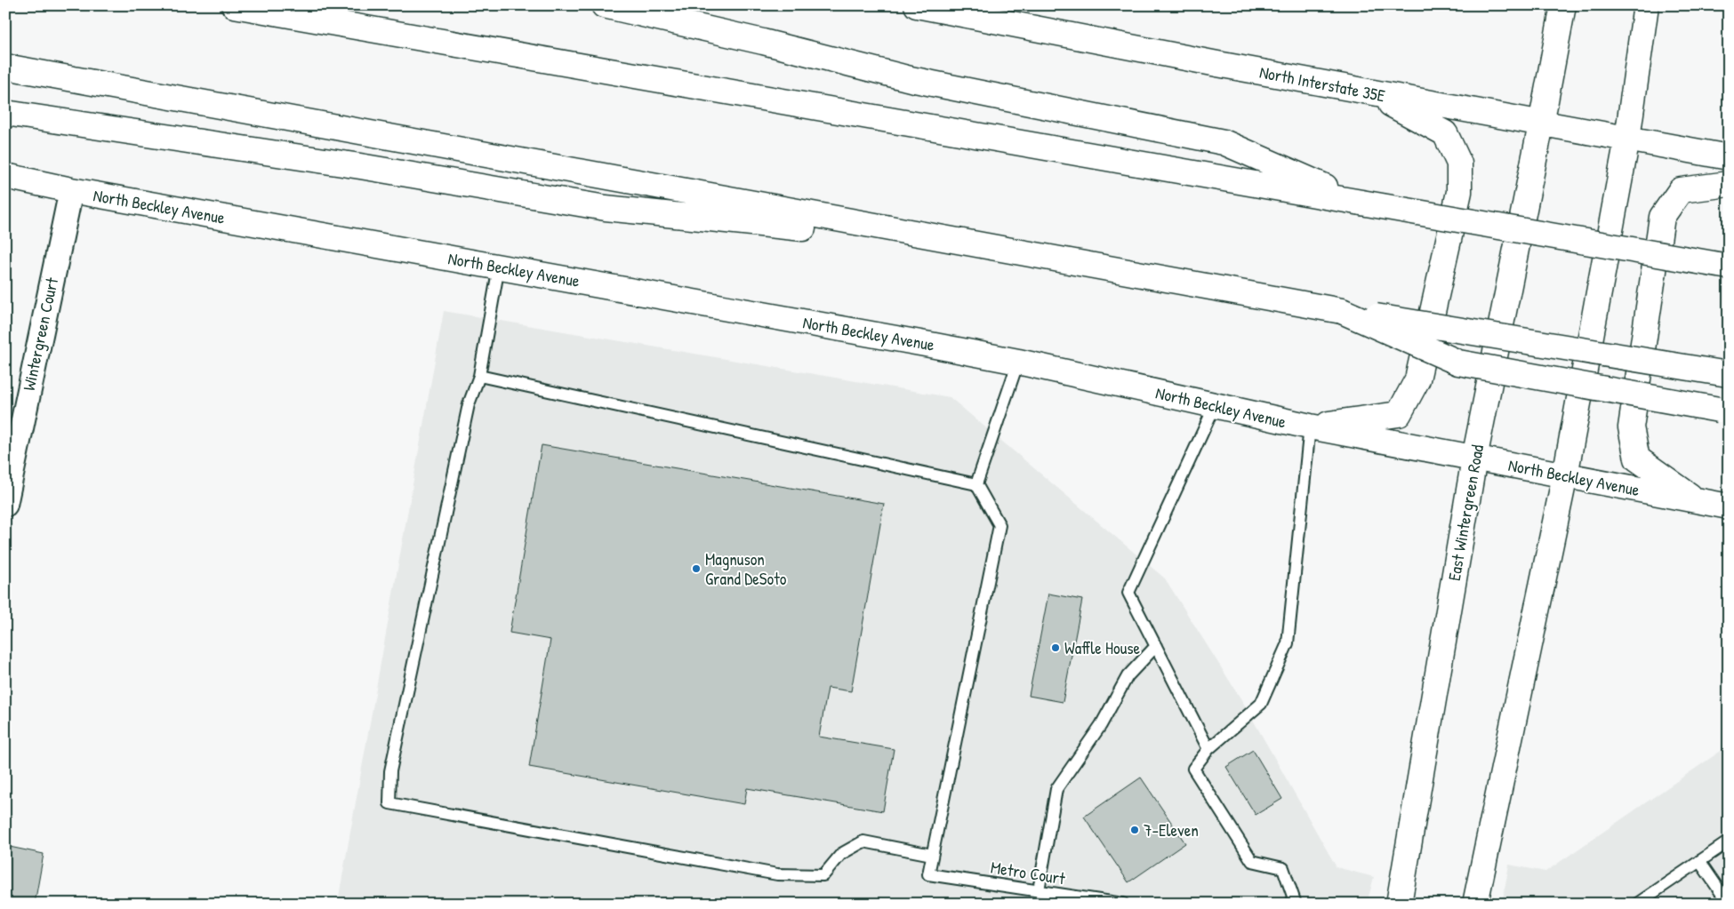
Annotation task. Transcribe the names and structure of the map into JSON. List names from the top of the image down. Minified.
{"streets":{"main road":["North Interstate 35E","North Beckley Avenue","East Wintergreen Road"],"street":["Wintergreen Court"],"lane":["Metro Court"]},"crossings":[["North Interstate 35E","East Wintergreen Road"],["North Beckley Avenue","Wintergreen Court"],["North Beckley Avenue","East Wintergreen Road"]],"places":["Magnuson Grand DeSoto","Waffle House","7-Eleven"]}
